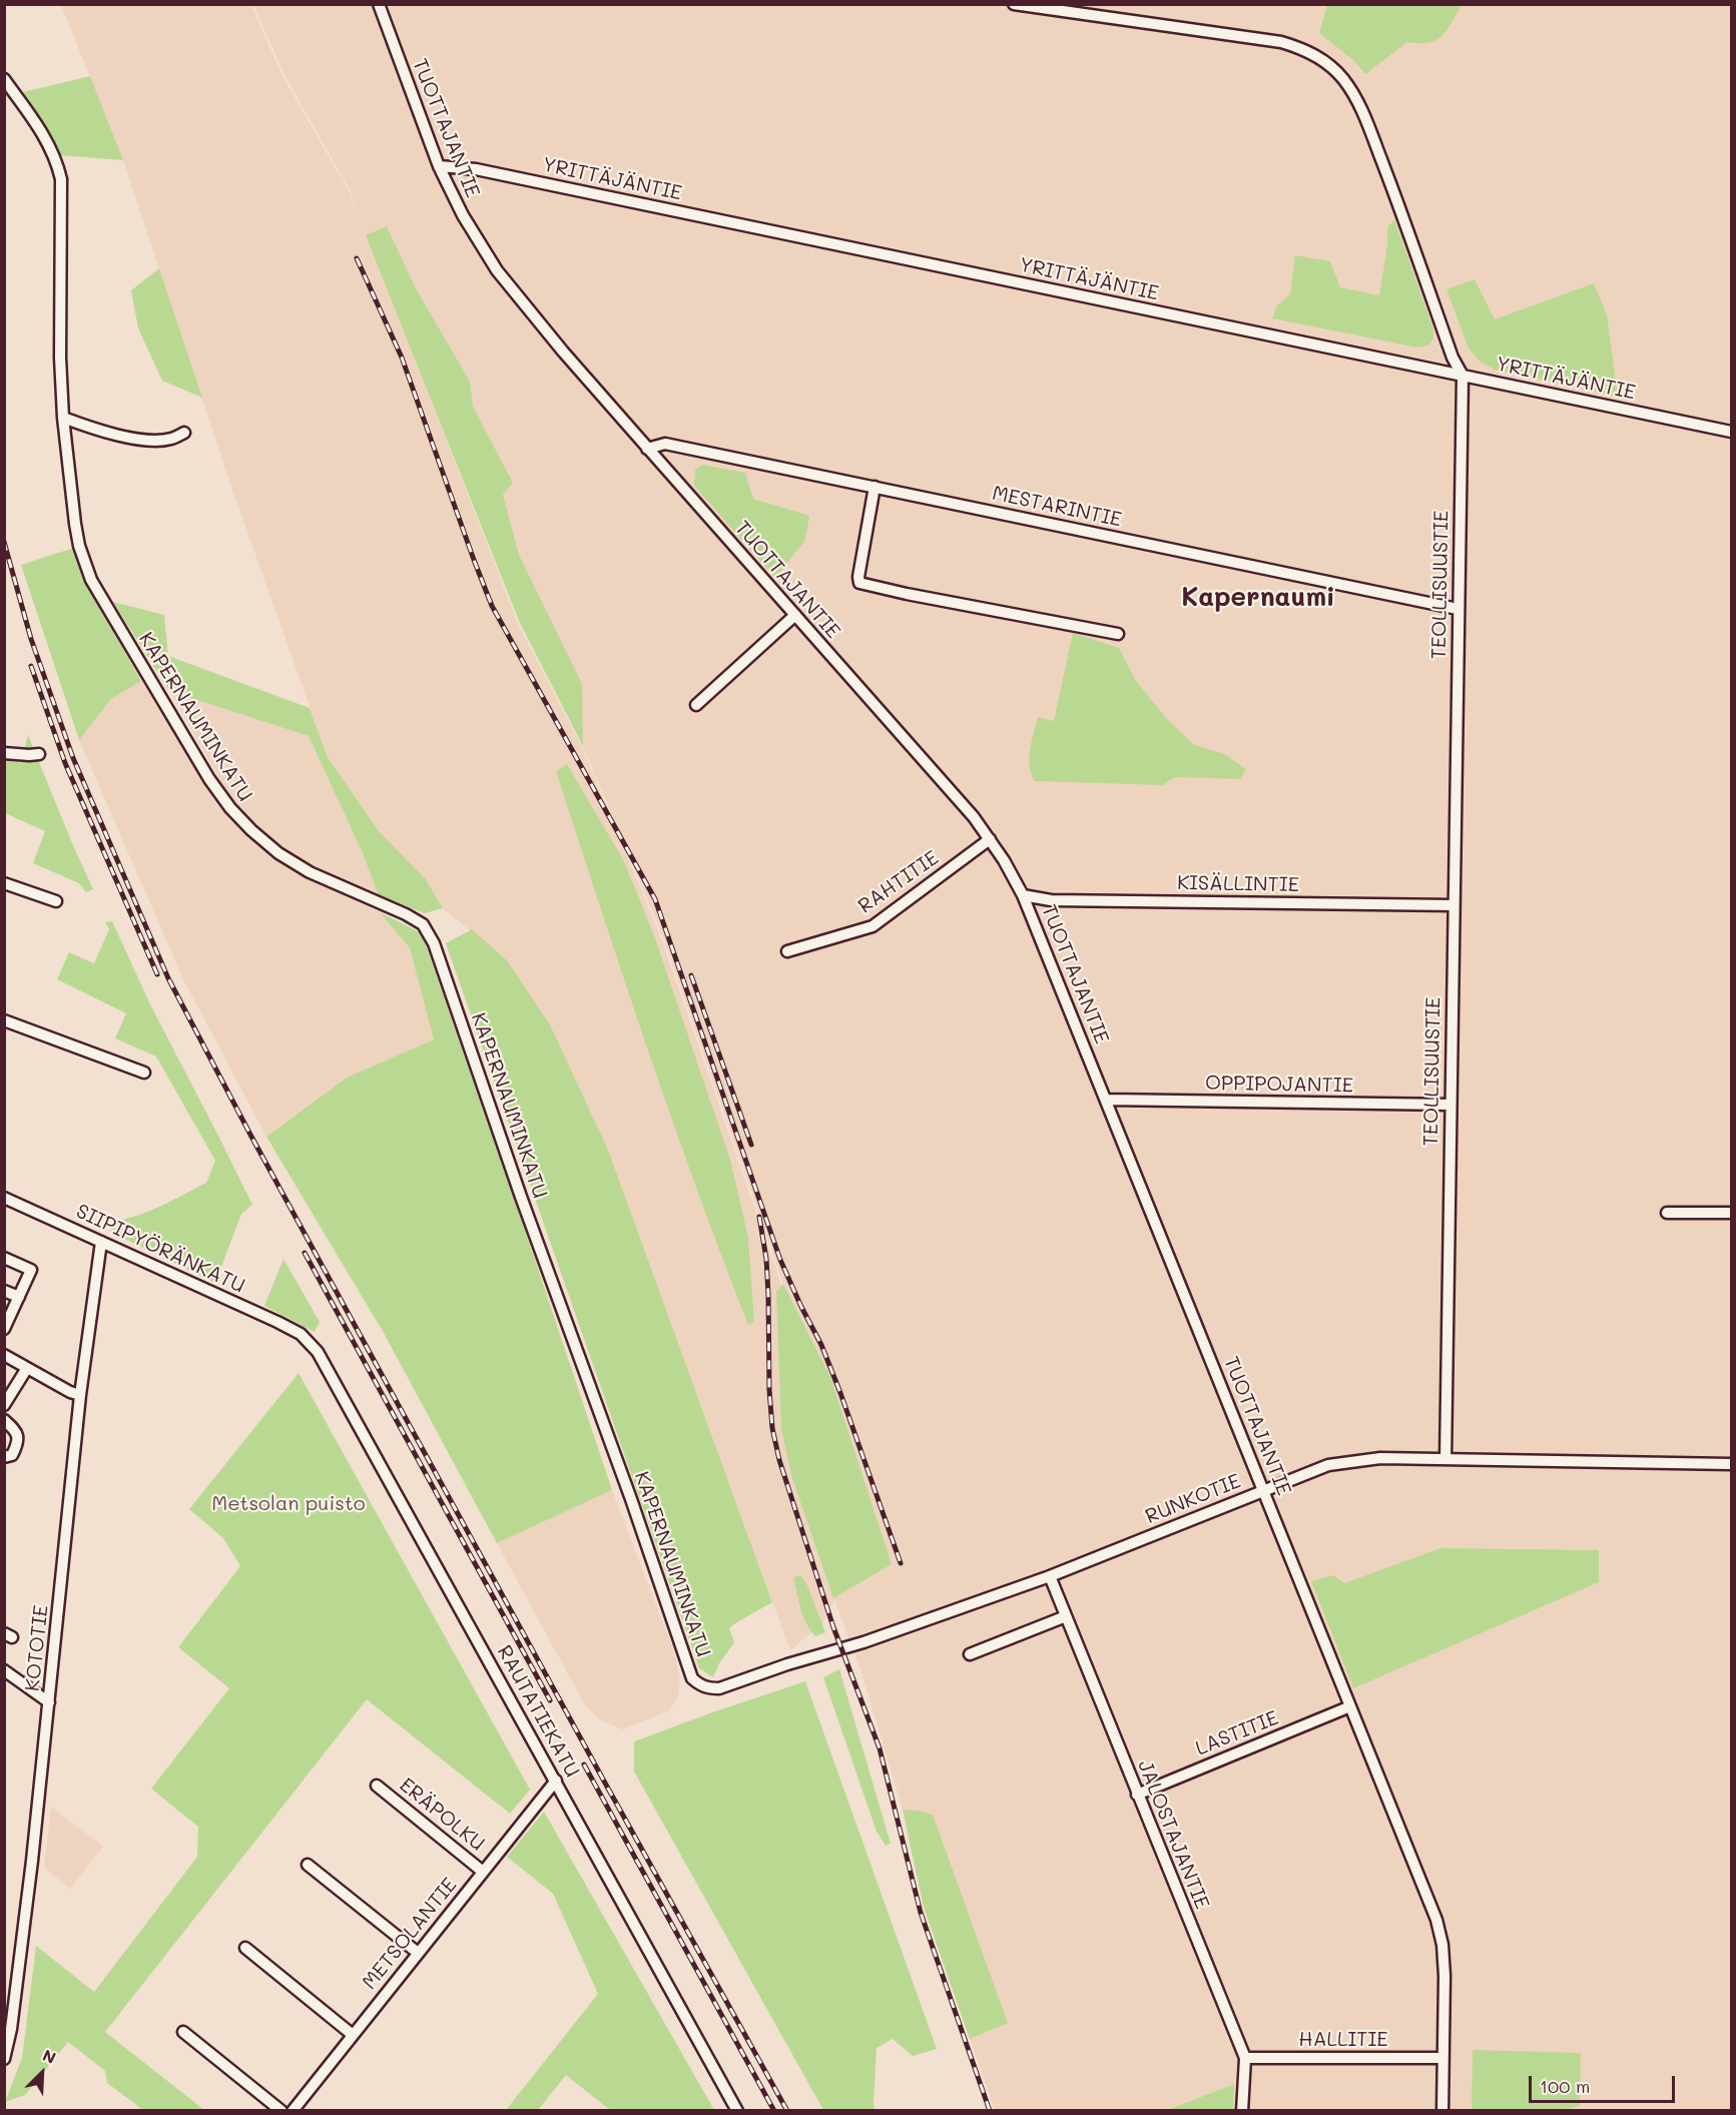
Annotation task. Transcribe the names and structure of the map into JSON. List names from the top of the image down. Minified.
{"streets":{"street":["TUOTTAJANTIE","YRITTÄJÄNTIE","MESTARINTIE","TEOLLISUUSTIE","KAPERNAUMINKATU","RAHTITIE","KISÄLLINTIE","OPPIPOJANTIE","SIIPIPYÖRÄNKATU","RUNKOTIE","KOTOTIE","RAUTATIEKATU","LASTITIE","ERÄPOLKU","JALOSTAJANTIE","METSOLANTIE","HALLITIE"]},"crossings":[["TUOTTAJANTIE","YRITTÄJÄNTIE"],["TUOTTAJANTIE","MESTARINTIE"],["TUOTTAJANTIE","RAHTITIE"],["TUOTTAJANTIE","KISÄLLINTIE"],["TUOTTAJANTIE","OPPIPOJANTIE"],["TUOTTAJANTIE","RUNKOTIE"],["TUOTTAJANTIE","LASTITIE"],["TUOTTAJANTIE","HALLITIE"],["YRITTÄJÄNTIE","TEOLLISUUSTIE"],["MESTARINTIE","TEOLLISUUSTIE"],["TEOLLISUUSTIE","KISÄLLINTIE"],["TEOLLISUUSTIE","OPPIPOJANTIE"],["TEOLLISUUSTIE","RUNKOTIE"],["KAPERNAUMINKATU","RUNKOTIE"],["SIIPIPYÖRÄNKATU","KOTOTIE"],["SIIPIPYÖRÄNKATU","RAUTATIEKATU"],["RUNKOTIE","JALOSTAJANTIE"],["RAUTATIEKATU","METSOLANTIE"],["LASTITIE","JALOSTAJANTIE"],["ERÄPOLKU","METSOLANTIE"],["JALOSTAJANTIE","HALLITIE"]],"districts":["Kapernaumi"],"parks":["Metsolan puisto"],"scale_bar":"100 m","north":"top right"}
